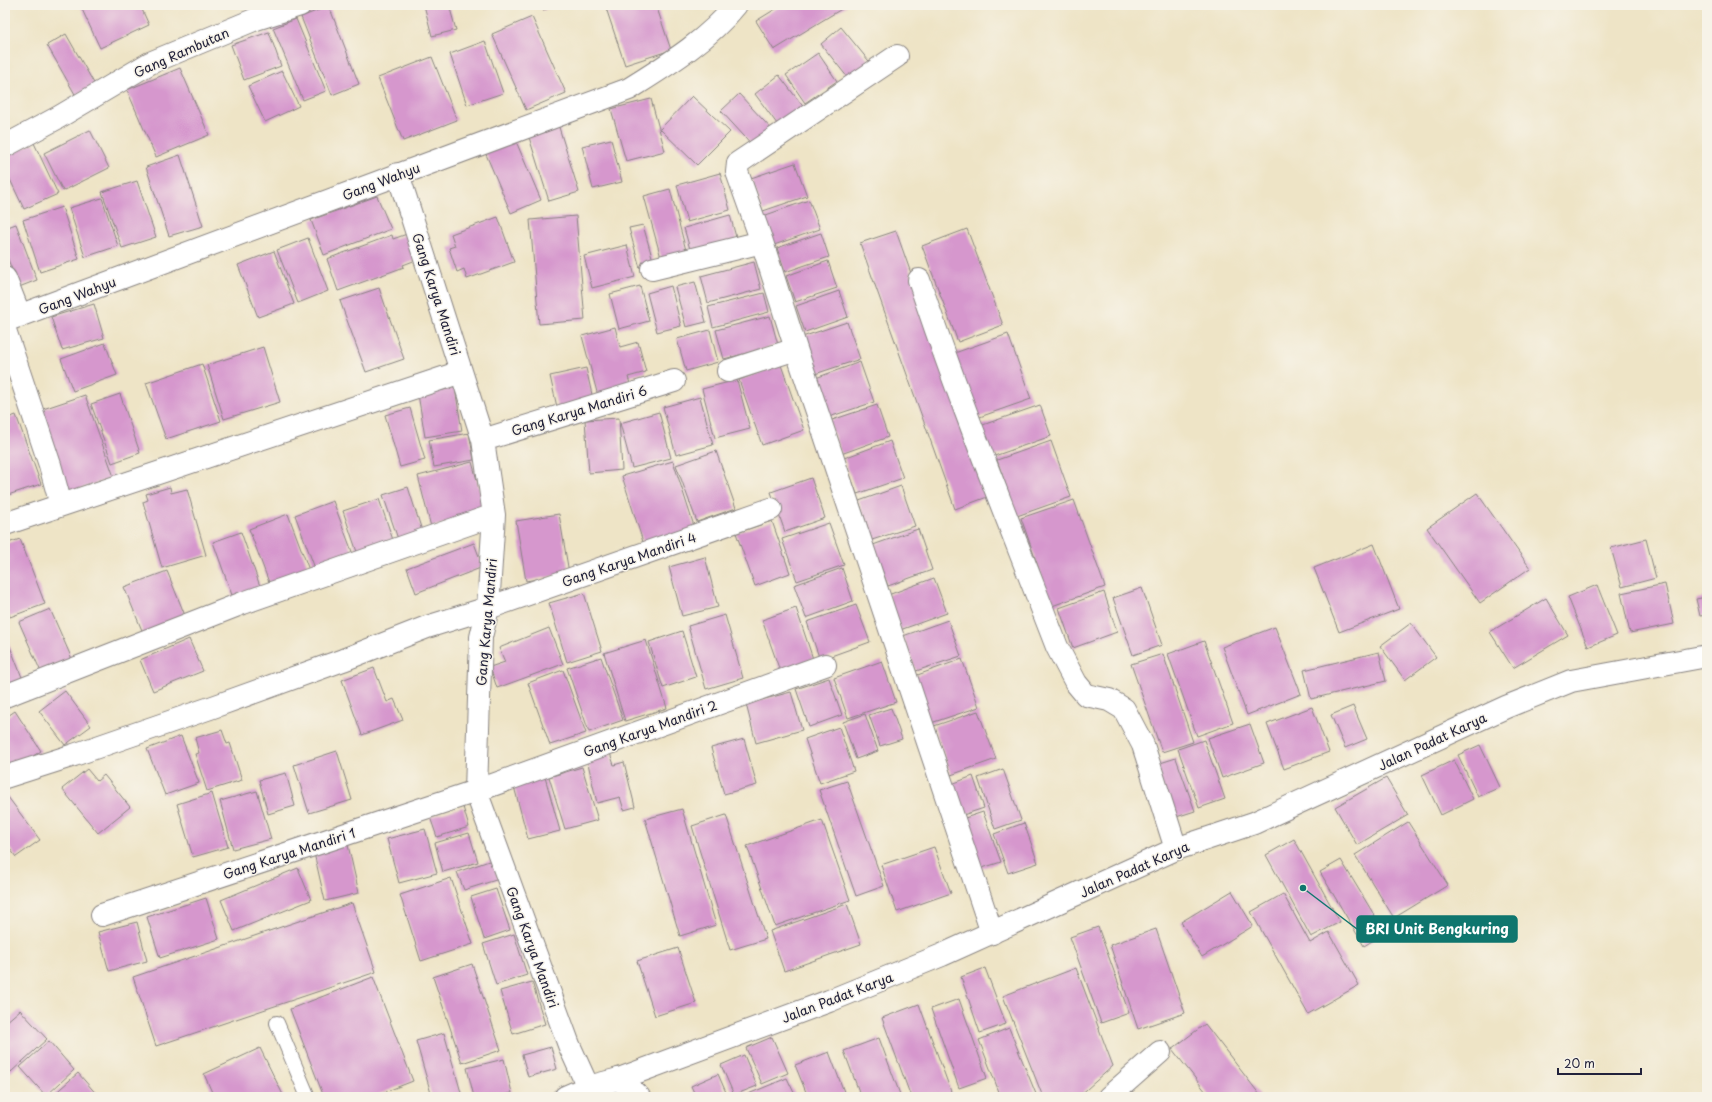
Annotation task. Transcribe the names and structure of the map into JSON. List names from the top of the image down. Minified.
{"streets":{"street":["Gang Rambutan","Gang Wahyu","Gang Karya Mandiri","Gang Karya Mandiri 6","Gang Karya Mandiri 4","Gang Karya Mandiri 2","Jalan Padat Karya","Gang Karya Mandiri 1"]},"crossings":[["Gang Wahyu","Gang Karya Mandiri"],["Gang Karya Mandiri","Gang Karya Mandiri 6"],["Gang Karya Mandiri","Gang Karya Mandiri 4"],["Gang Karya Mandiri","Gang Karya Mandiri 2"],["Gang Karya Mandiri","Jalan Padat Karya"],["Gang Karya Mandiri","Gang Karya Mandiri 1"],["Gang Karya Mandiri 2","Gang Karya Mandiri 1"]],"places":["BRI Unit Bengkuring"],"scale_bar":"20 m"}
